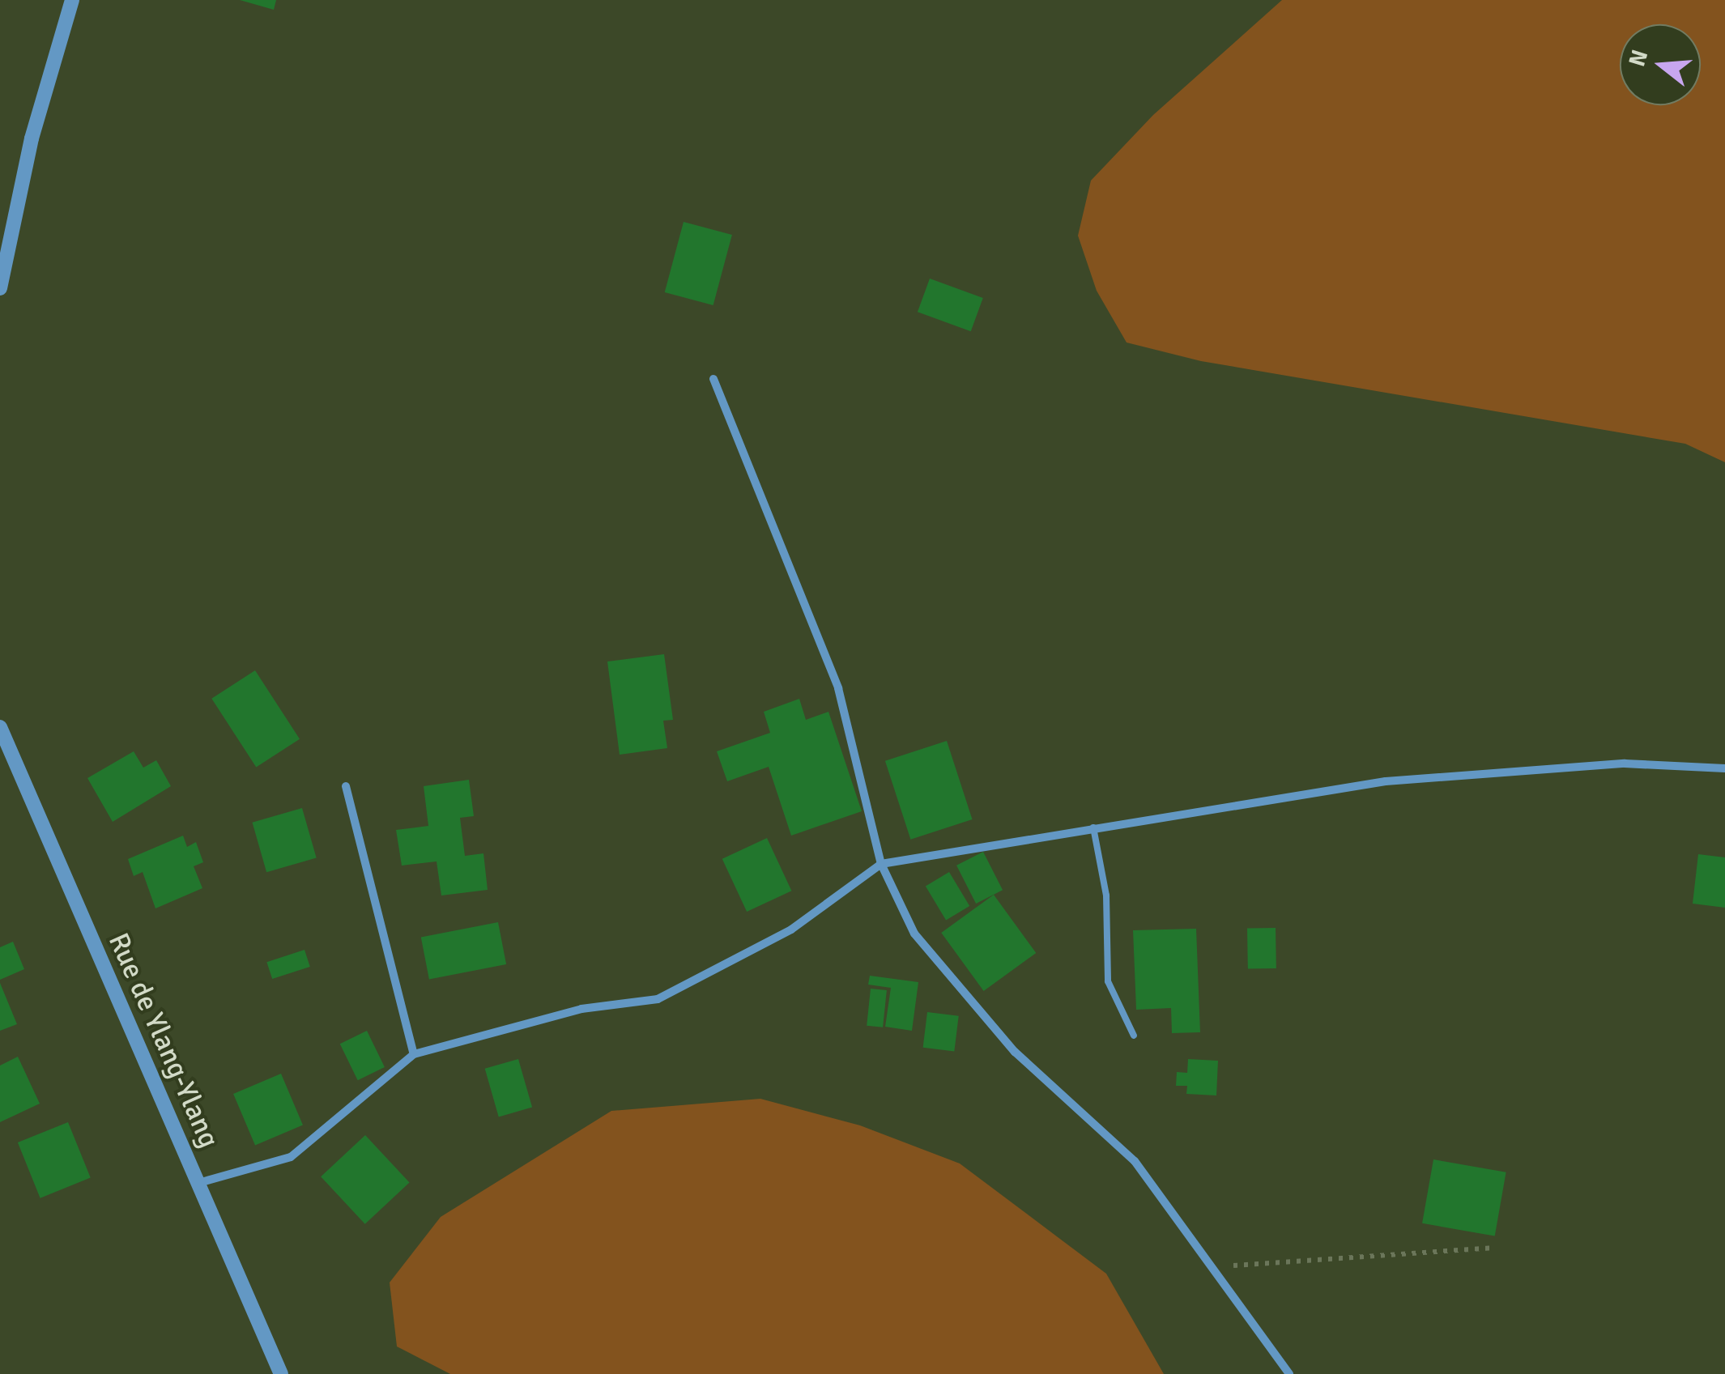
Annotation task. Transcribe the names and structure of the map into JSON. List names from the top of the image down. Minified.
{"streets":{"street":["Rue de Ylang-Ylang"]},"north":"left"}
